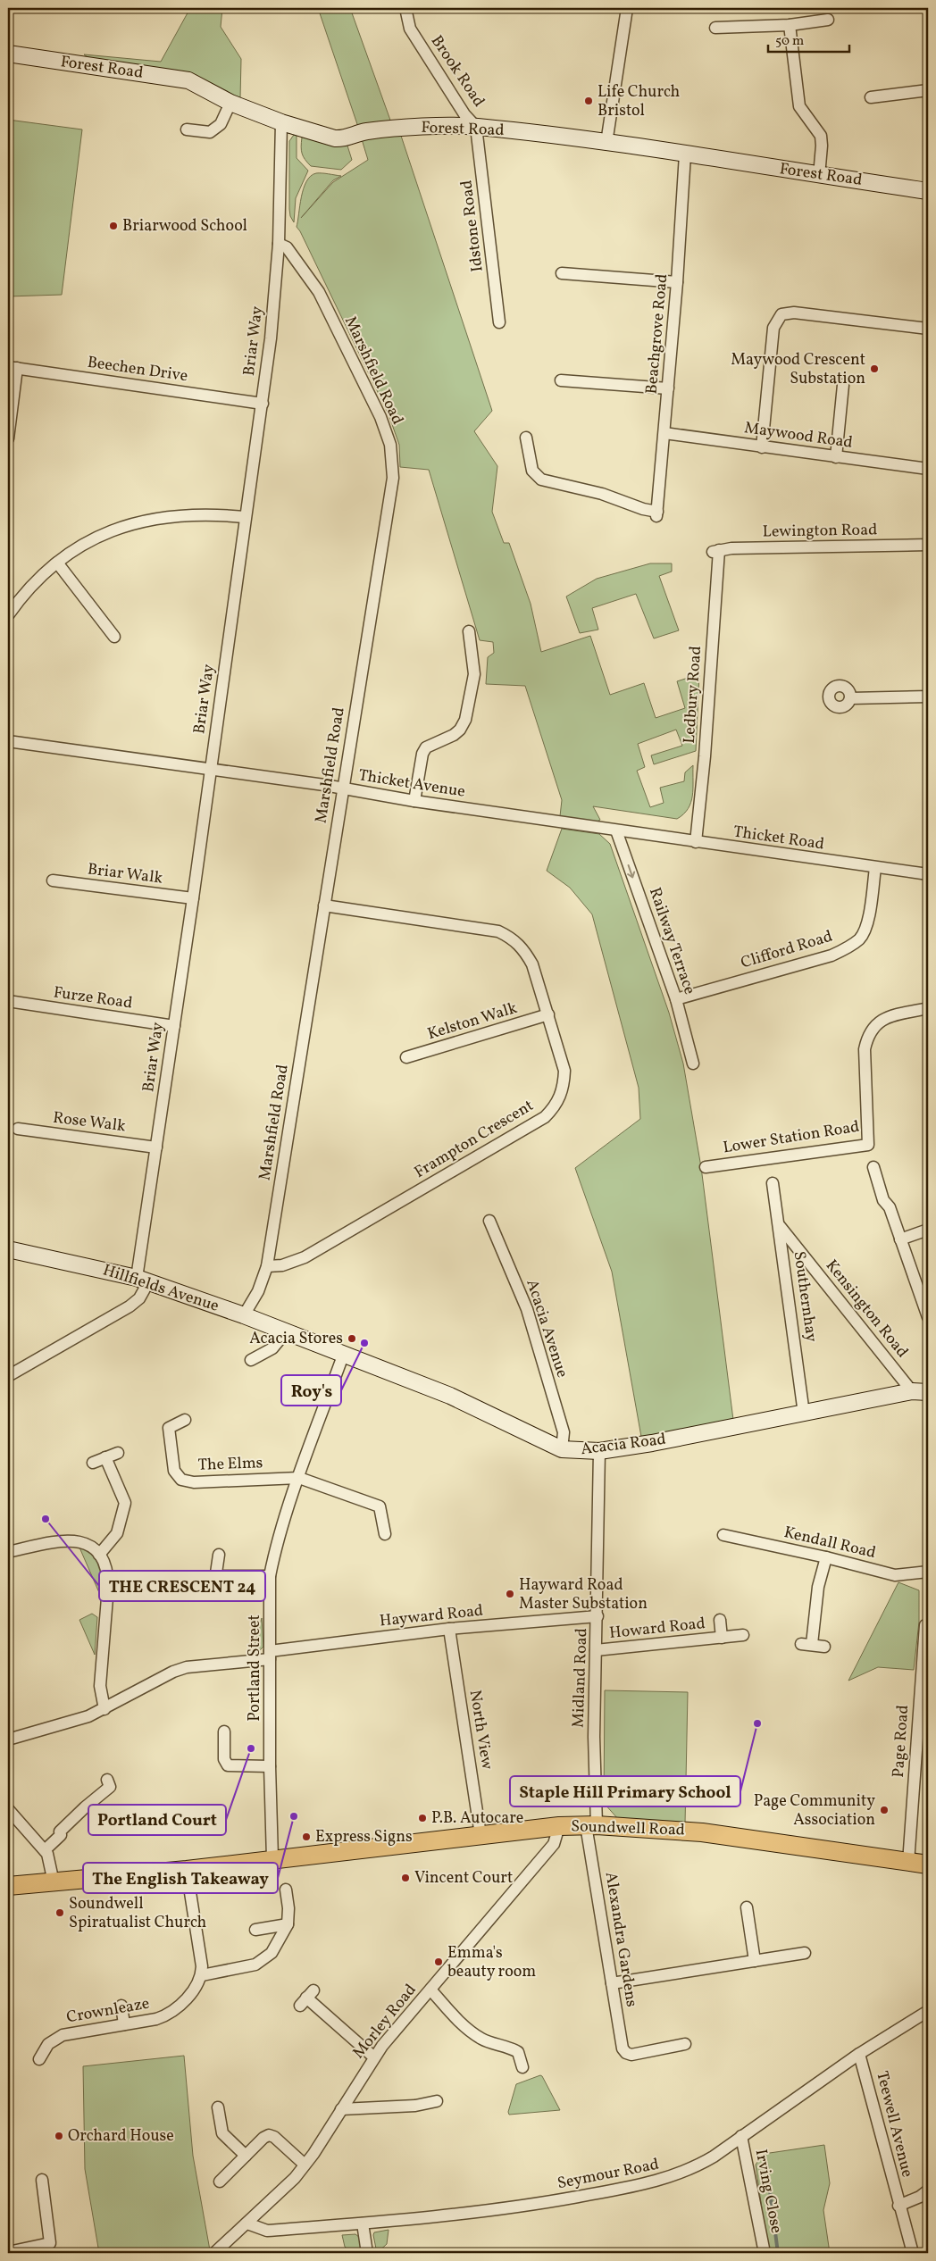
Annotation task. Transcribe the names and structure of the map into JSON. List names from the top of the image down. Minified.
{"streets":{"main road":["Soundwell Road"],"street":["Forest Road","Brook Road","Idstone Road","Beachgrove Road","Briar Way","Beechen Drive","Marshfield Road","Maywood Road","Lewington Road","Ledbury Road","Thicket Avenue","Thicket Road","Briar Walk","Railway Terrace","Clifford Road","Furze Road","Kelston Walk","Rose Walk","Lower Station Road","Frampton Crescent","Hillfields Avenue","Southernhay","Kensington Road","Acacia Avenue","Acacia Road","The Elms","Kendall Road","Hayward Road","Howard Road","Portland Street","Midland Road","North View","Page Road","Alexandra Gardens","Crownleaze","Morley Road","Teewell Avenue","Seymour Road","Irving Close"]},"crossings":[["Forest Road","Brook Road"],["Forest Road","Idstone Road"],["Forest Road","Beachgrove Road"],["Forest Road","Briar Way"],["Brook Road","Idstone Road"],["Beachgrove Road","Maywood Road"],["Briar Way","Beechen Drive"],["Briar Way","Marshfield Road"],["Briar Way","Thicket Avenue"],["Briar Way","Briar Walk"],["Briar Way","Furze Road"],["Briar Way","Rose Walk"],["Briar Way","Hillfields Avenue"],["Marshfield Road","Thicket Avenue"],["Marshfield Road","Frampton Crescent"],["Marshfield Road","Hillfields Avenue"],["Lewington Road","Ledbury Road"],["Ledbury Road","Thicket Road"],["Thicket Avenue","Thicket Road"],["Thicket Avenue","Railway Terrace"],["Thicket Road","Railway Terrace"],["Thicket Road","Clifford Road"],["Railway Terrace","Clifford Road"],["Kelston Walk","Frampton Crescent"],["Hillfields Avenue","Acacia Road"],["Southernhay","Kensington Road"],["Southernhay","Acacia Road"],["Kensington Road","Acacia Road"],["Acacia Avenue","Acacia Road"],["Acacia Road","Portland Street"],["Acacia Road","Midland Road"],["The Elms","Portland Street"],["Hayward Road","Portland Street"],["Hayward Road","Midland Road"],["Hayward Road","North View"],["Howard Road","Midland Road"],["Portland Street","Soundwell Road"],["Midland Road","Soundwell Road"],["Midland Road","Alexandra Gardens"],["North View","Soundwell Road"],["Page Road","Soundwell Road"],["Soundwell Road","Alexandra Gardens"],["Soundwell Road","Morley Road"],["Morley Road","Seymour Road"],["Teewell Avenue","Seymour Road"],["Seymour Road","Irving Close"]],"one_way":["Railway Terrace"],"places":["Life Church Bristol","Briarwood School","Maywood Crescent Substation","Acacia Stores","Roy's","THE CRESCENT 24","Hayward Road Master Substation","Staple Hill Primary School","Portland Court","Page Community Association","The English Takeaway","P.B. Autocare","Express Signs","Vincent Court","Soundwell Spiratualist Church","Emma's beauty room","Orchard House"],"scale_bar":"50 m"}
